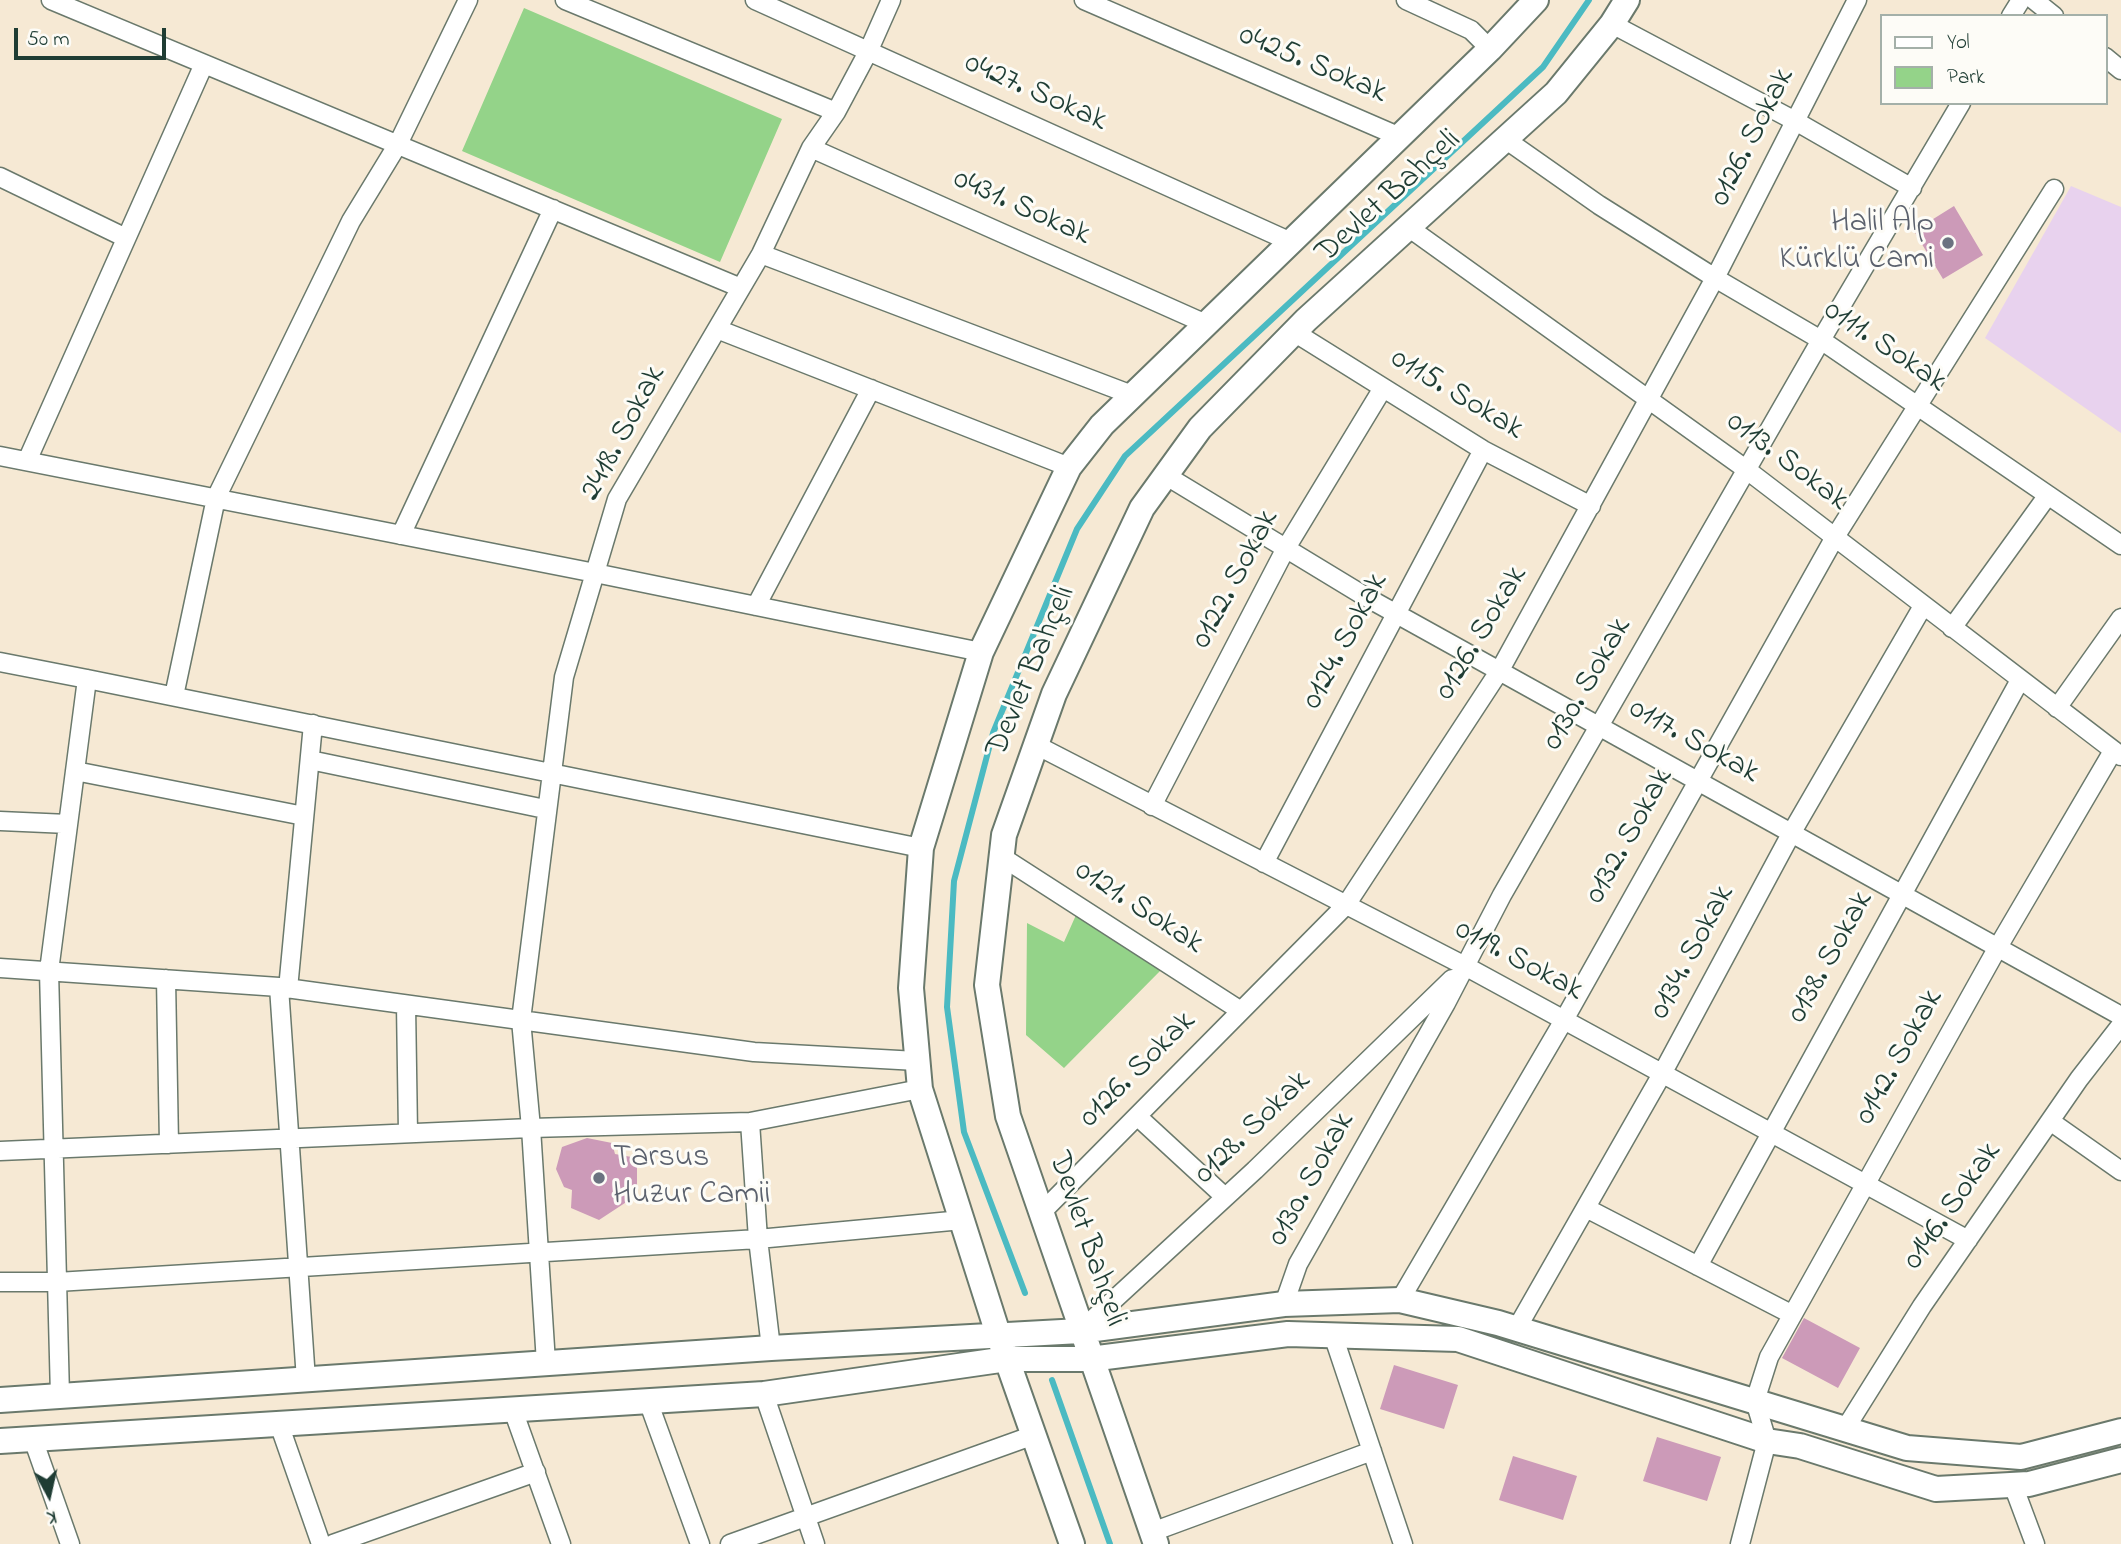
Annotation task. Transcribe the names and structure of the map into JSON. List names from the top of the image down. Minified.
{"streets":{"street":["0425. Sokak","0427. Sokak","0126. Sokak","Devlet Bahçeli","0431. Sokak","0111. Sokak","0115. Sokak","2418. Sokak","0113. Sokak","0122. Sokak","0124. Sokak","0130. Sokak","0117. Sokak","0132. Sokak","0121. Sokak","0134. Sokak","0138. Sokak","0119. Sokak","0142. Sokak","0128. Sokak","0146. Sokak"]},"crossings":[["0425. Sokak","Devlet Bahçeli"],["0427. Sokak","Devlet Bahçeli"],["0427. Sokak","2418. Sokak"],["0126. Sokak","Devlet Bahçeli"],["0126. Sokak","0111. Sokak"],["0126. Sokak","0115. Sokak"],["0126. Sokak","0113. Sokak"],["0126. Sokak","0117. Sokak"],["0126. Sokak","0121. Sokak"],["0126. Sokak","0119. Sokak"],["Devlet Bahçeli","0431. Sokak"],["Devlet Bahçeli","0111. Sokak"],["Devlet Bahçeli","0115. Sokak"],["Devlet Bahçeli","0113. Sokak"],["Devlet Bahçeli","0117. Sokak"],["Devlet Bahçeli","0121. Sokak"],["Devlet Bahçeli","0119. Sokak"],["Devlet Bahçeli","0128. Sokak"],["0431. Sokak","2418. Sokak"],["0111. Sokak","0130. Sokak"],["0111. Sokak","0132. Sokak"],["0115. Sokak","0122. Sokak"],["0115. Sokak","0124. Sokak"],["0113. Sokak","0130. Sokak"],["0113. Sokak","0132. Sokak"],["0113. Sokak","0134. Sokak"],["0113. Sokak","0138. Sokak"],["0113. Sokak","0142. Sokak"],["0122. Sokak","0117. Sokak"],["0122. Sokak","0119. Sokak"],["0124. Sokak","0117. Sokak"],["0124. Sokak","0119. Sokak"],["0130. Sokak","0117. Sokak"],["0130. Sokak","0119. Sokak"],["0130. Sokak","0128. Sokak"],["0117. Sokak","0132. Sokak"],["0117. Sokak","0134. Sokak"],["0117. Sokak","0138. Sokak"],["0117. Sokak","0142. Sokak"],["0132. Sokak","0119. Sokak"],["0134. Sokak","0119. Sokak"],["0138. Sokak","0119. Sokak"],["0119. Sokak","0142. Sokak"],["0119. Sokak","0128. Sokak"],["0119. Sokak","0146. Sokak"]],"places":["Halil Alp Kürklü Cami","Tarsus Huzur Camii"],"legend":["Yol","Park"],"scale_bar":"50 m","north":"bottom"}
